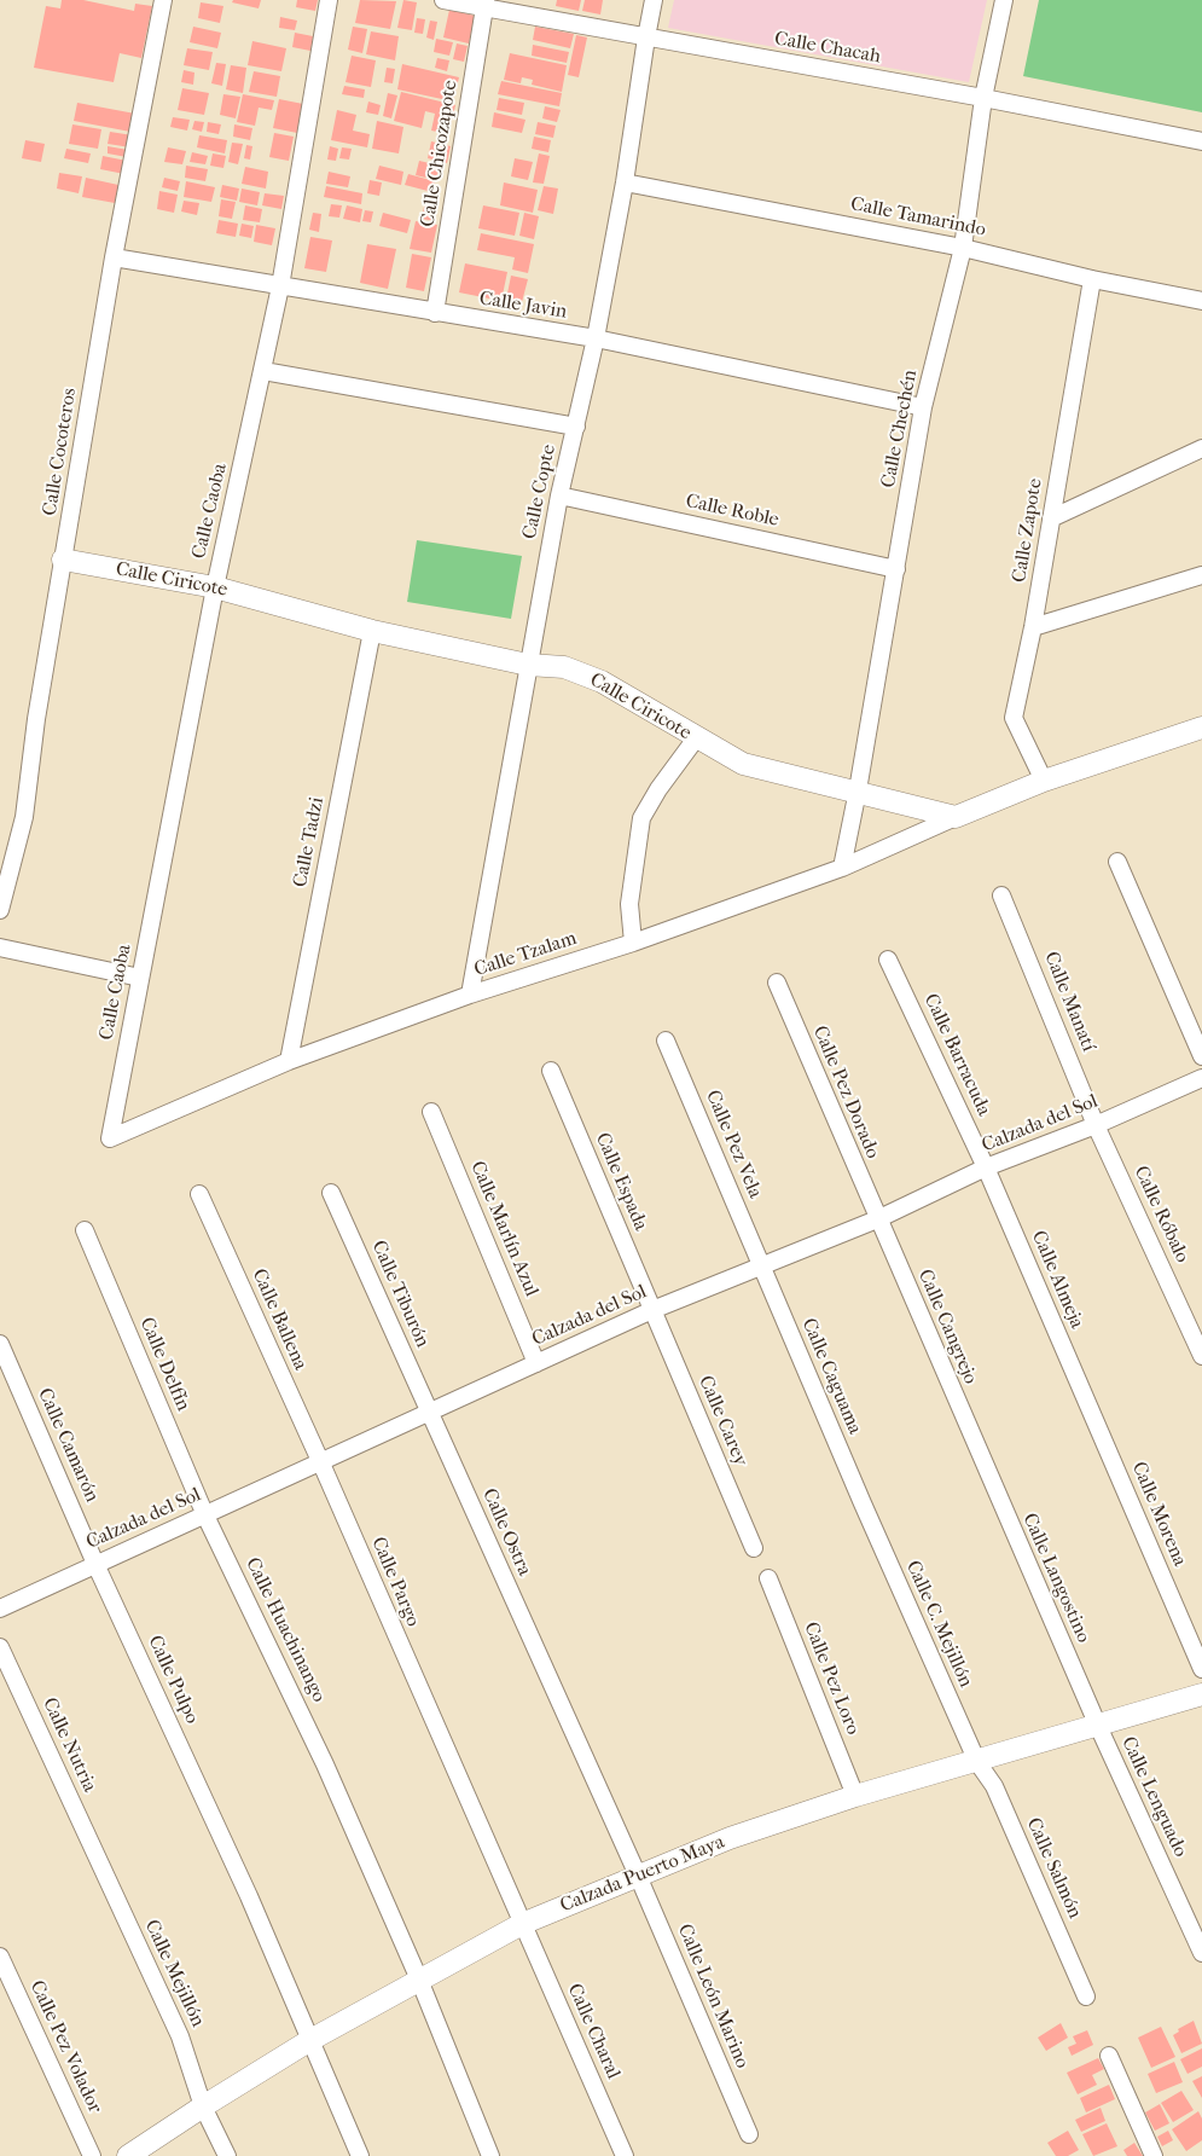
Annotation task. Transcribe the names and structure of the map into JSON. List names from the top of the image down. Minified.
{"streets":{"street":["Calle Chacah","Calle Chicozapote","Calle Tamarindo","Calle Javin","Calle Chechén","Calle Cocoteros","Calle Copte","Calle Caoba","Calle Roble","Calle Zapote","Calle Ciricote","Calle Tadzi","Calle Tzalam","Calle Manatí","Calle Barracuda","Calle Pez Dorado","Calzada del Sol","Calle Pez Vela","Calle Espada","Calle Róbalo","Calle Marlín Azul","Calle Almeja","Calle Tiburón","Calle Ballena","Calle Cangrejo","Calle Delfín","Calle Caguama","Calle Carey","Calle Camarón","Calle Morena","Calle Ostra","Calle Langostino","Calle Pargo","Calle C. Mejillón","Calle Huachinango","Calle Pez Loro","Calle Pulpo","Calle Nutria","Calle Lenguado","Calle Salmón","Calzada Puerto Maya","Calle Mejillón","Calle León Marino","Calle Charal","Calle Pez Volador"]},"crossings":[["Calle Chacah","Calle Chicozapote"],["Calle Chacah","Calle Chechén"],["Calle Chacah","Calle Copte"],["Calle Chicozapote","Calle Javin"],["Calle Tamarindo","Calle Chechén"],["Calle Tamarindo","Calle Copte"],["Calle Tamarindo","Calle Zapote"],["Calle Javin","Calle Chechén"],["Calle Javin","Calle Cocoteros"],["Calle Javin","Calle Copte"],["Calle Javin","Calle Caoba"],["Calle Chechén","Calle Roble"],["Calle Chechén","Calle Ciricote"],["Calle Chechén","Calle Tzalam"],["Calle Cocoteros","Calle Ciricote"],["Calle Copte","Calle Roble"],["Calle Copte","Calle Ciricote"],["Calle Copte","Calle Tzalam"],["Calle Caoba","Calle Ciricote"],["Calle Caoba","Calle Tzalam"],["Calle Ciricote","Calle Tadzi"],["Calle Ciricote","Calle Tzalam"],["Calle Tadzi","Calle Tzalam"],["Calle Manatí","Calzada del Sol"],["Calle Manatí","Calle Róbalo"],["Calle Barracuda","Calzada del Sol"],["Calle Barracuda","Calle Almeja"],["Calle Pez Dorado","Calzada del Sol"],["Calle Pez Dorado","Calle Cangrejo"],["Calzada del Sol","Calle Pez Vela"],["Calzada del Sol","Calle Espada"],["Calzada del Sol","Calle Róbalo"],["Calzada del Sol","Calle Marlín Azul"],["Calzada del Sol","Calle Almeja"],["Calzada del Sol","Calle Tiburón"],["Calzada del Sol","Calle Ballena"],["Calzada del Sol","Calle Cangrejo"],["Calzada del Sol","Calle Delfín"],["Calzada del Sol","Calle Caguama"],["Calzada del Sol","Calle Carey"],["Calzada del Sol","Calle Camarón"],["Calzada del Sol","Calle Ostra"],["Calzada del Sol","Calle Pargo"],["Calzada del Sol","Calle Huachinango"],["Calzada del Sol","Calle Pulpo"],["Calle Pez Vela","Calle Caguama"],["Calle Espada","Calle Carey"],["Calle Almeja","Calle Morena"],["Calle Tiburón","Calle Ostra"],["Calle Ballena","Calle Pargo"],["Calle Cangrejo","Calle Langostino"],["Calle Delfín","Calle Huachinango"],["Calle Caguama","Calle C. Mejillón"],["Calle Camarón","Calle Pulpo"],["Calle Ostra","Calzada Puerto Maya"],["Calle Ostra","Calle León Marino"],["Calle Langostino","Calle Lenguado"],["Calle Langostino","Calzada Puerto Maya"],["Calle Pargo","Calzada Puerto Maya"],["Calle Pargo","Calle Charal"],["Calle C. Mejillón","Calle Salmón"],["Calle C. Mejillón","Calzada Puerto Maya"],["Calle Huachinango","Calzada Puerto Maya"],["Calle Pez Loro","Calzada Puerto Maya"],["Calle Pulpo","Calzada Puerto Maya"],["Calle Nutria","Calle Mejillón"],["Calle Lenguado","Calzada Puerto Maya"],["Calle Salmón","Calzada Puerto Maya"],["Calzada Puerto Maya","Calle Mejillón"],["Calzada Puerto Maya","Calle León Marino"],["Calzada Puerto Maya","Calle Charal"]]}
